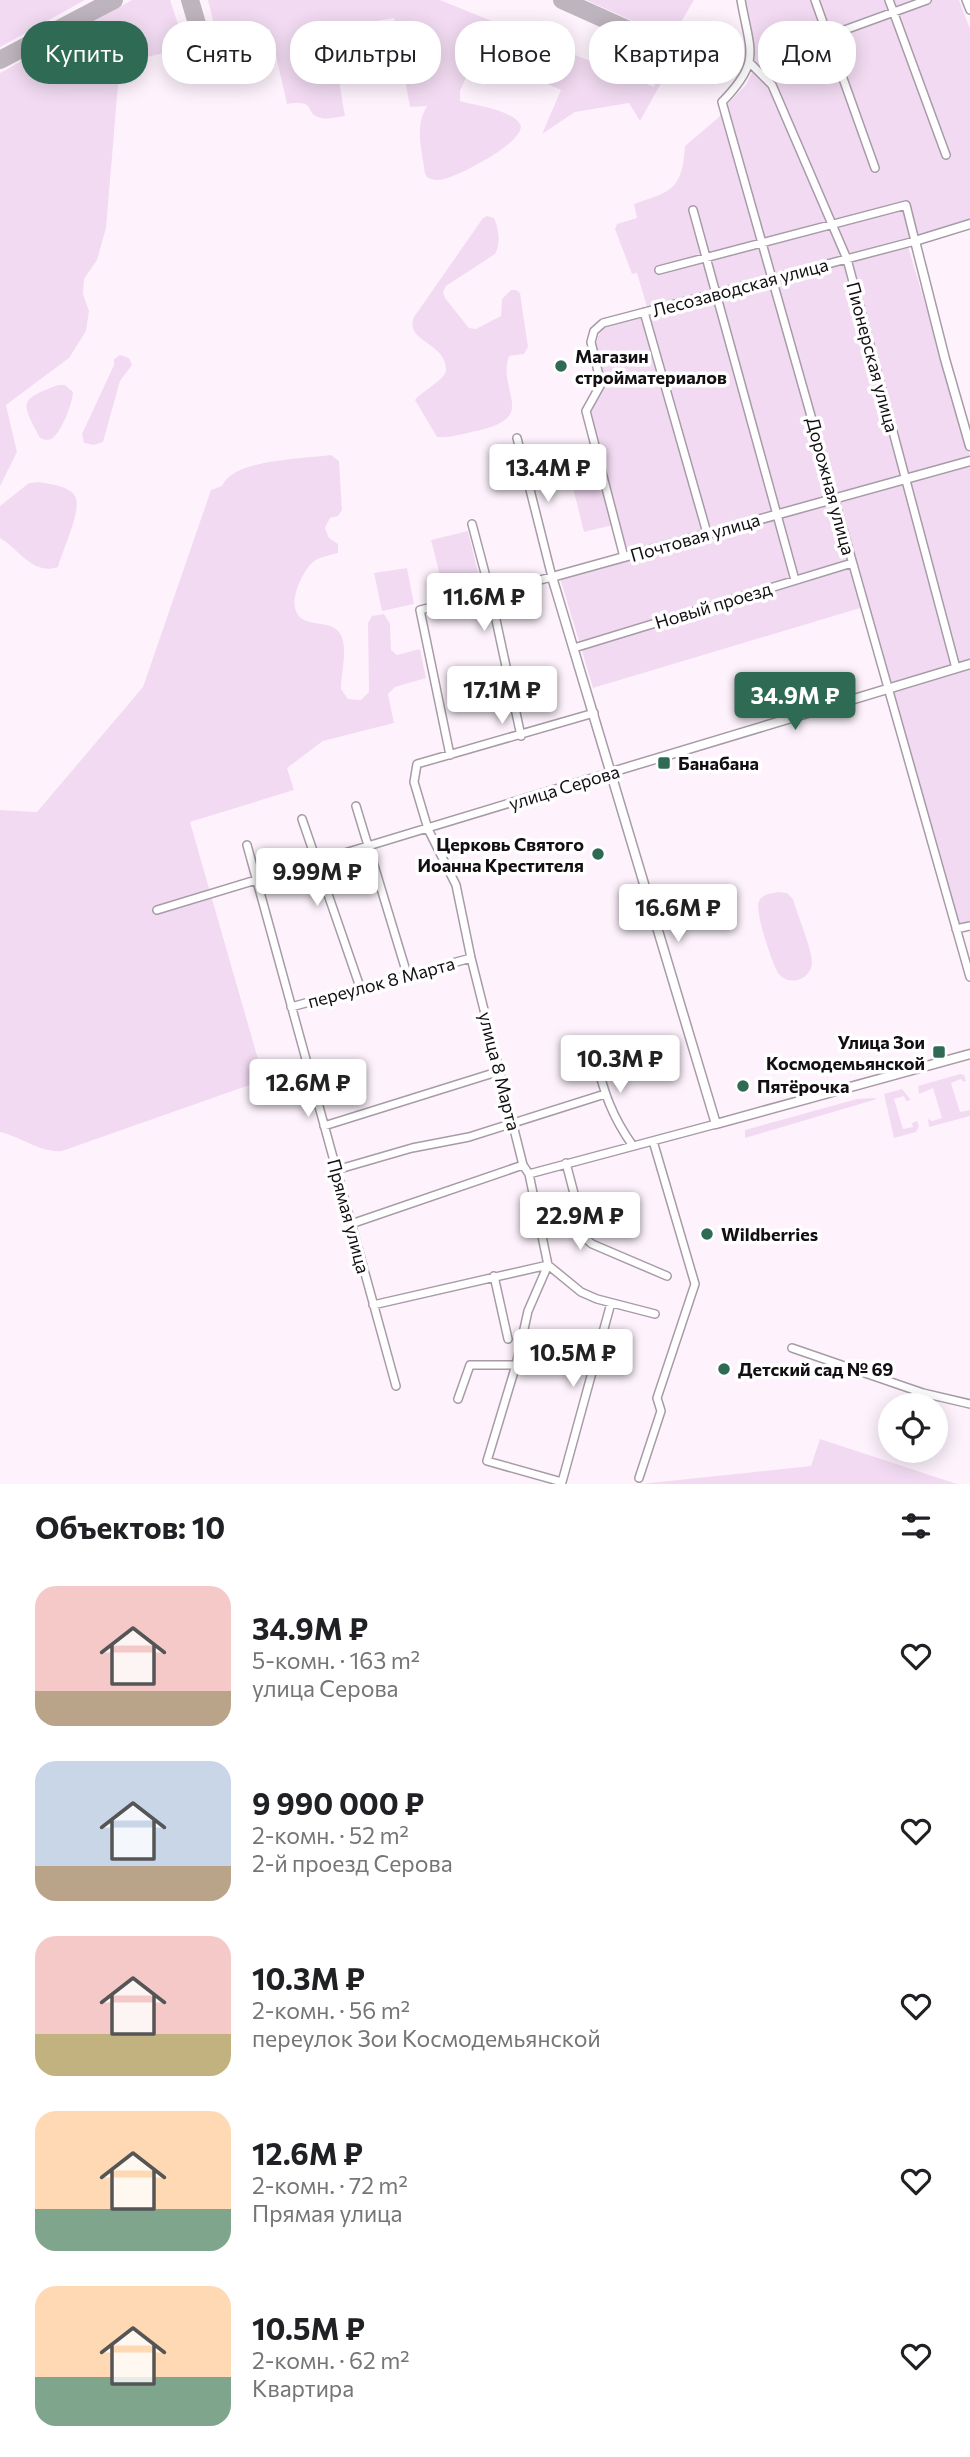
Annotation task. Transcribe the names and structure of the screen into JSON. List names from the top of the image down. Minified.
{"streets":{"street":["Лесозаводская улица","Пионерская улица","Дорожная улица","Почтовая улица","Новый проезд","улица Серова","переулок 8 Марта","улица 8 Марта","Прямая улица"]},"crossings":[["Лесозаводская улица","Пионерская улица"],["Лесозаводская улица","Дорожная улица"],["Лесозаводская улица","Почтовая улица"],["Пионерская улица","Дорожная улица"],["Пионерская улица","Почтовая улица"],["Пионерская улица","улица Серова"],["Дорожная улица","Почтовая улица"],["Дорожная улица","Новый проезд"],["Дорожная улица","улица Серова"],["Почтовая улица","улица 8 Марта"],["улица Серова","улица 8 Марта"],["улица Серова","Прямая улица"],["переулок 8 Марта","улица 8 Марта"],["переулок 8 Марта","Прямая улица"]],"places":{"other":["Магазин стройматериалов","Церковь Святого Иоанна Крестителя","Пятёрочка","Wildberries","Детский сад № 69"],"transit":["Банабана","Улица Зои Космодемьянской"]},"page":{"chip":["Купить","Снять","Фильтры","Новое","Квартира","Дом"],"price":["13.4M ₽","11.6M ₽","17.1M ₽","34.9M ₽","9.99M ₽","16.6M ₽","10.3M ₽","12.6M ₽","22.9M ₽","10.5M ₽"],"heading":"Объектов: 10","list":[{"name":"34.9M ₽","note":"5-комн. · 163 m² · улица Серова"},{"name":"9 990 000 ₽","note":"2-комн. · 52 m² · 2-й проезд Серова"},{"name":"10.3M ₽","note":"2-комн. · 56 m² · переулок Зои Космодемьянской"},{"name":"12.6M ₽","note":"2-комн. · 72 m² · Прямая улица"},{"name":"10.5M ₽","note":"2-комн. · 62 m² · Квартира"}]}}
